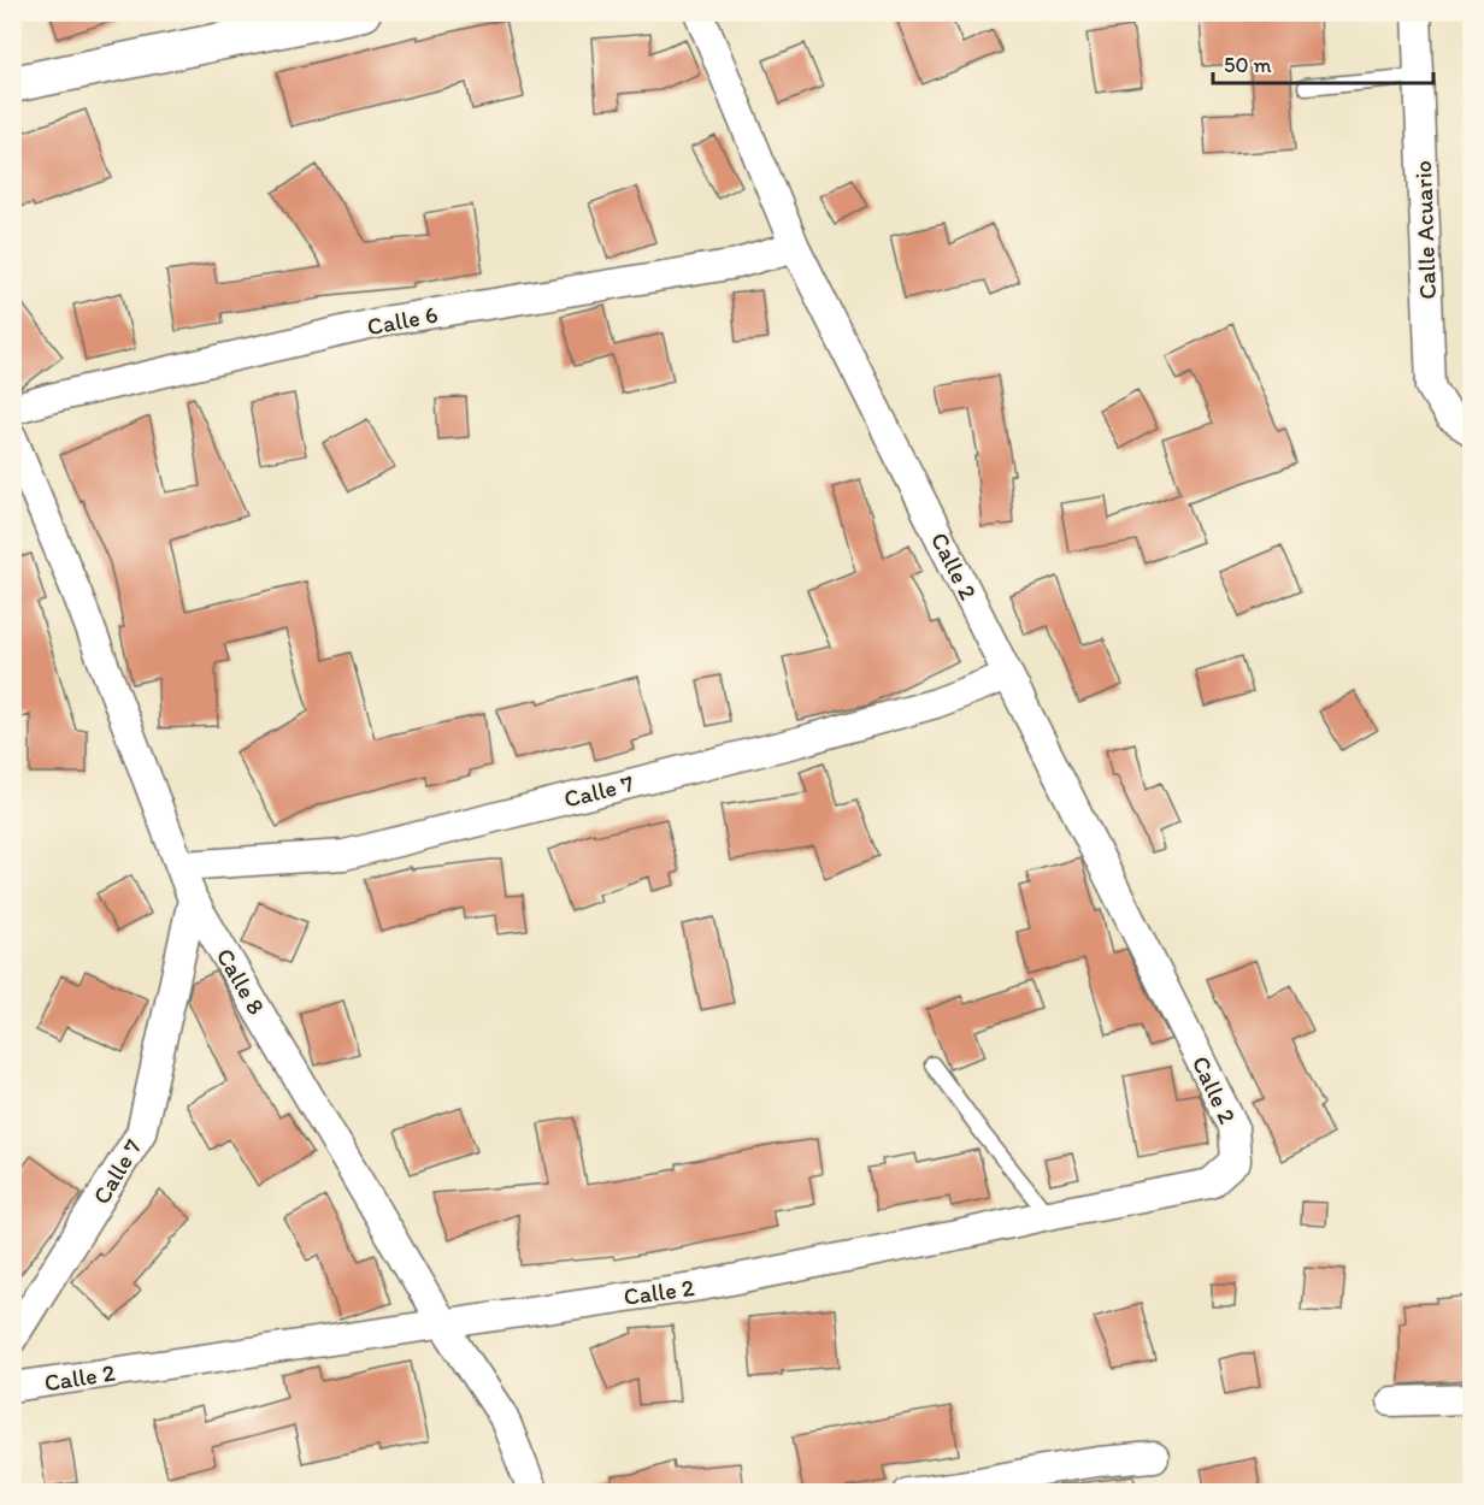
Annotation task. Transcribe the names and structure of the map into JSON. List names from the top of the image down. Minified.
{"streets":{"street":["Calle Acuario","Calle 6","Calle 2","Calle 7","Calle 8"]},"crossings":[["Calle 6","Calle 2"],["Calle 2","Calle 7"],["Calle 2","Calle 8"],["Calle 7","Calle 8"]],"scale_bar":"50 m"}
